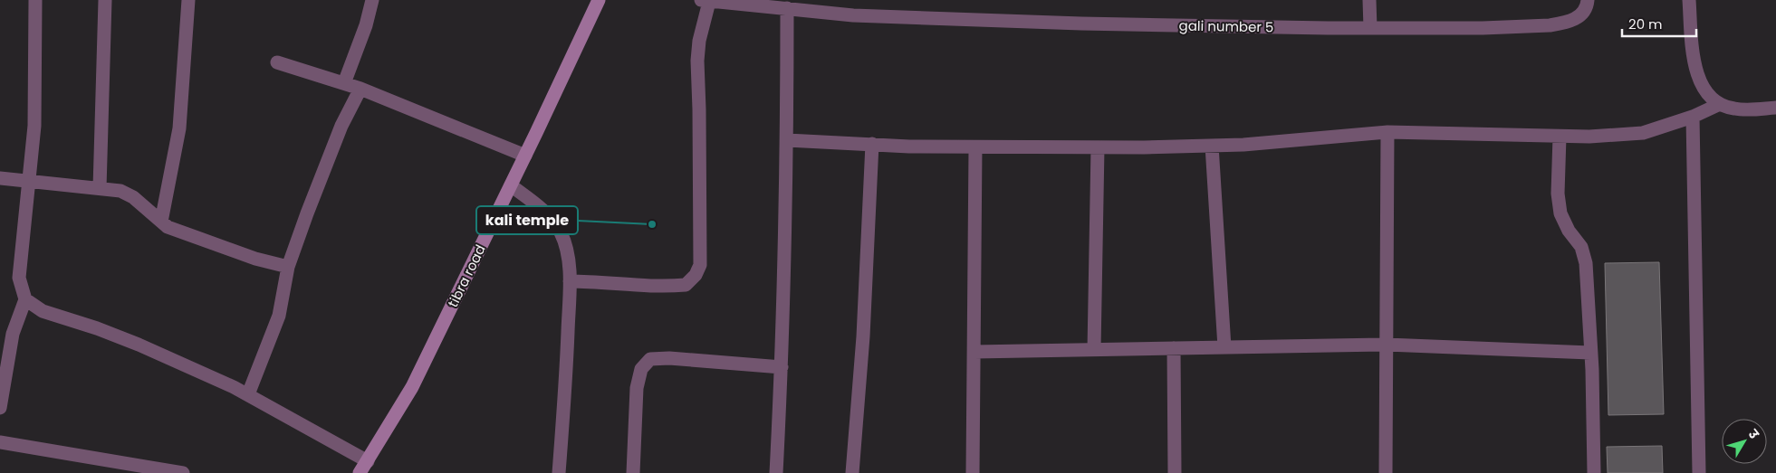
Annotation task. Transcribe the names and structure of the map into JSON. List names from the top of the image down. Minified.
{"streets":{"street":["gali number 5","tibra road"]},"places":["kali temple"],"scale_bar":"20 m","north":"top right"}
